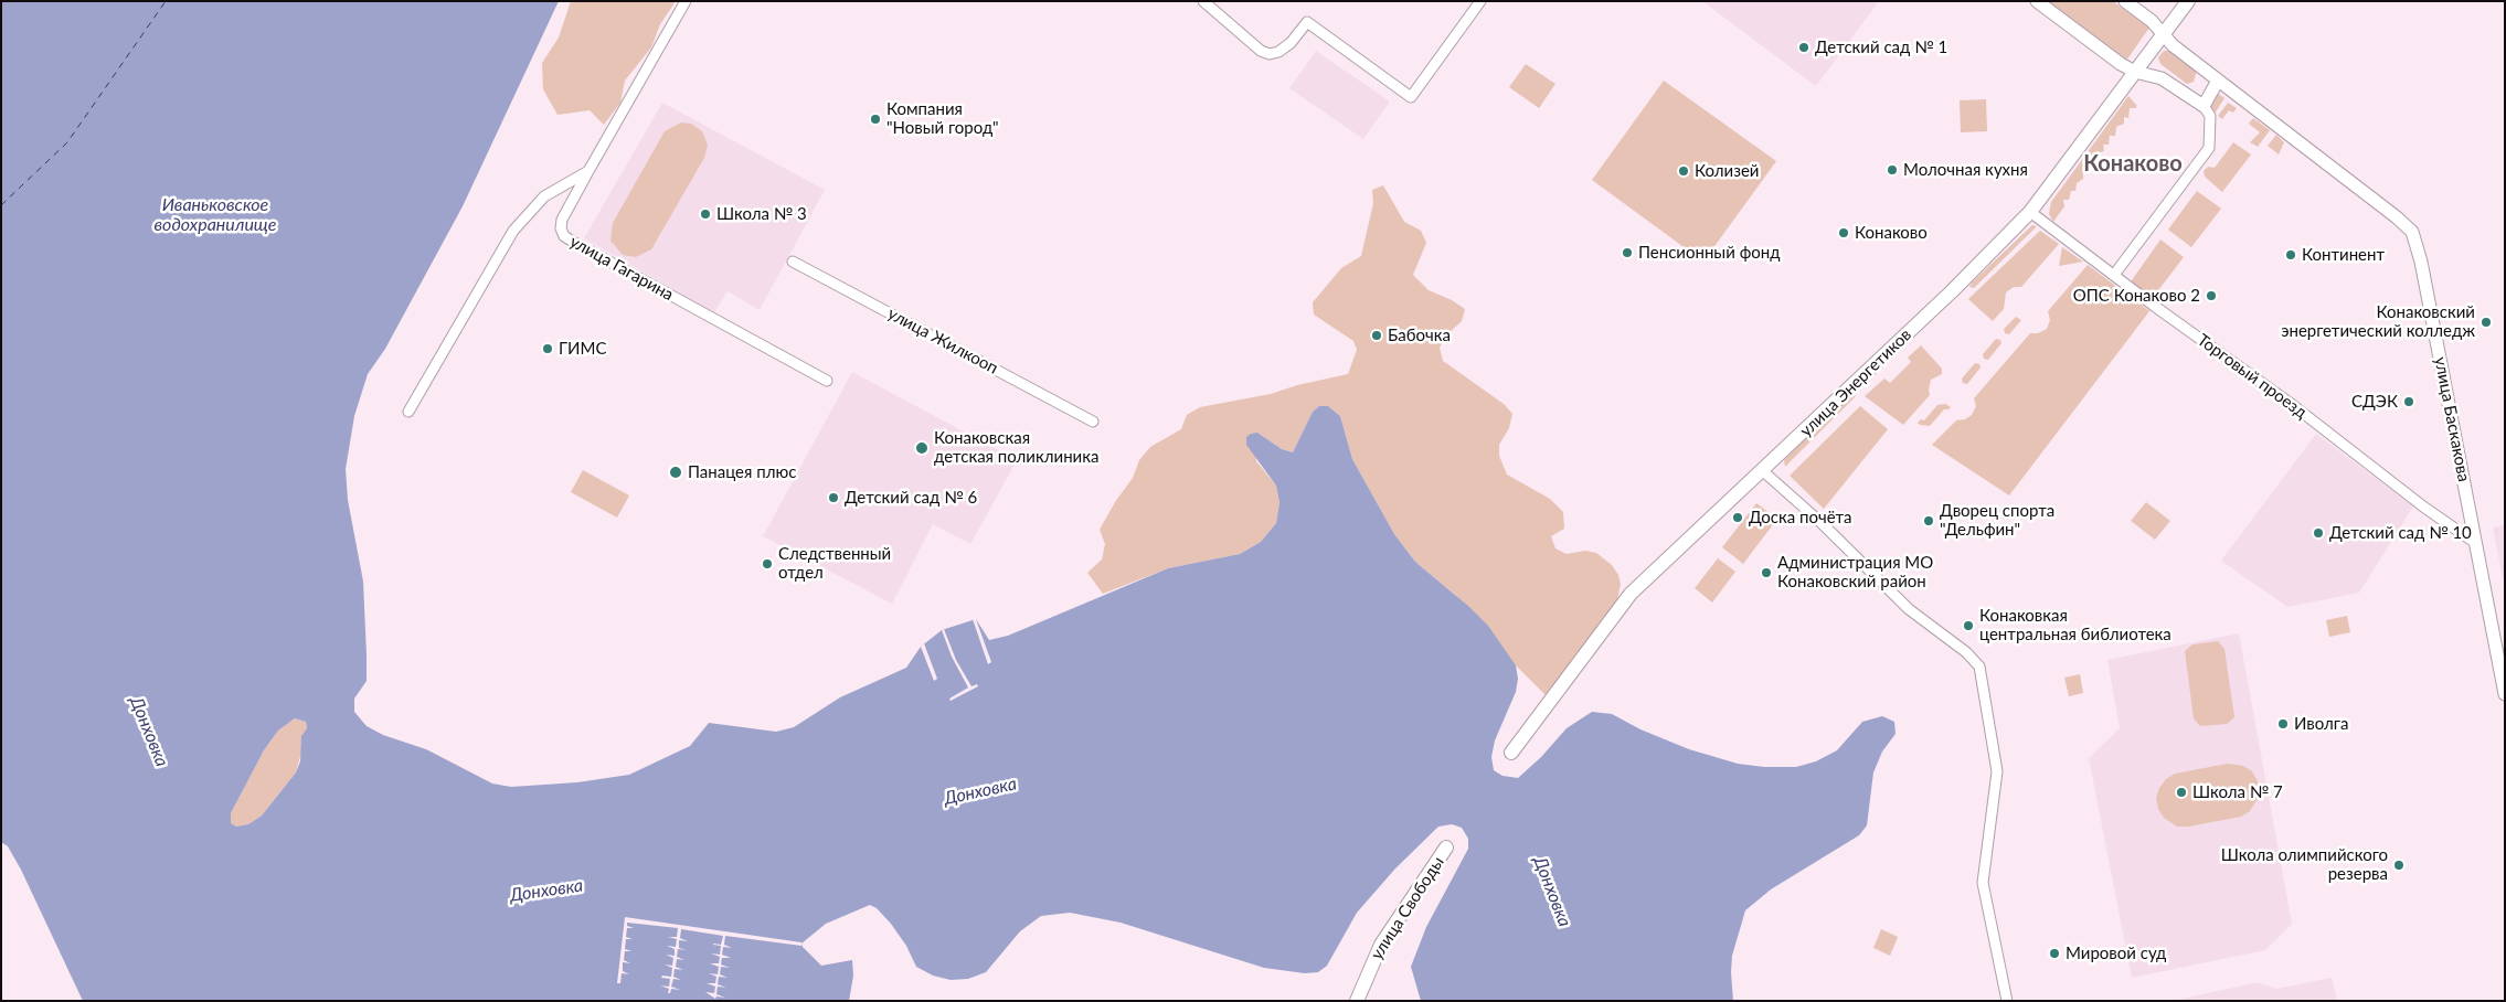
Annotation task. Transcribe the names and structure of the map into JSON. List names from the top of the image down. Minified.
{"streets":{"main road":["улица Энергетиков","улица Свободы"],"street":["улица Гагарина","улица Жилкооп","Торговый проезд","улица Баскакова"]},"crossings":[["Торговый проезд","улица Энергетиков"],["Торговый проезд","улица Баскакова"],["улица Энергетиков","улица Баскакова"]],"districts":["Конаково"],"water":["Иваньковское водохранилище","Донховка"],"places":["Детский сад № 1","Компания \"Новый город\"","Молочная кухня","Колизей","Школа № 3","Конаково","Пенсионный фонд","Континент","ОПС Конаково 2","Конаковский энергетический колледж","Бабочка","ГИМС","СДЭК","Конаковская детская поликлиника","Панацея плюс","Детский сад № 6","Доска почёта","Дворец спорта \"Дельфин\"","Детский сад № 10","Следственный отдел","Администрация МО Конаковский район","Конаковкая центральная библиотека","Иволга","Школа № 7","Школа олимпийского резерва","Мировой суд"]}
